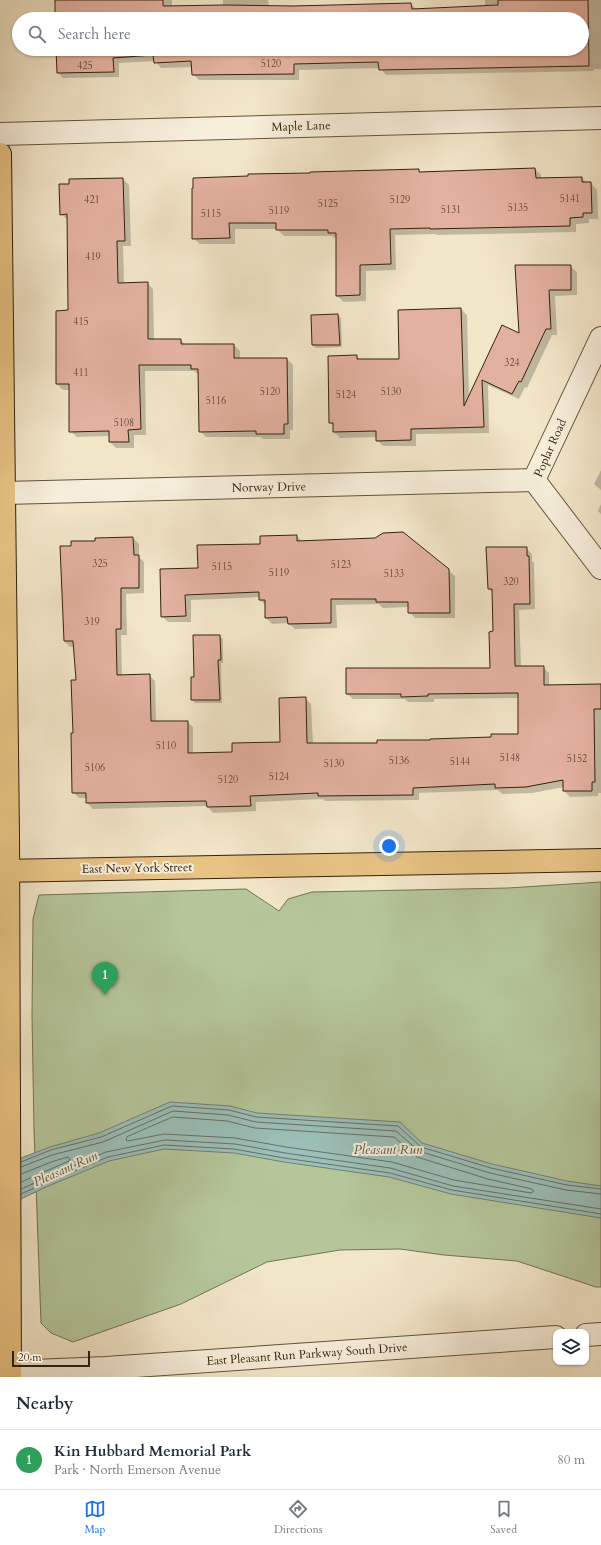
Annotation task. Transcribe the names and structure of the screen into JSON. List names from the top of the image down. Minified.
{"streets":{"main road":["East New York Street"],"street":["Maple Lane","Poplar Road","Norway Drive","East Pleasant Run Parkway South Drive"]},"crossings":[["Poplar Road","Norway Drive"]],"water":["Pleasant Run"],"house_numbers":["5120","425","5141","421","5129","5125","5135","5131","5119","5115","419","415","324","411","5120","5130","5124","5116","5108","325","5123","5115","5119","5133","320","319","5110","5148","5152","5136","5144","5130","5106","5124","5120"],"scale_bar":"20 m","page":{"search":"Search here","pins":"1","scale":"20 m","heading":"Nearby","list":[{"mark":"1","name":"Kin Hubbard Memorial Park","note":"Park · North Emerson Avenue","value":"80 m"}],"nav":["Map","Directions","Saved"]}}
